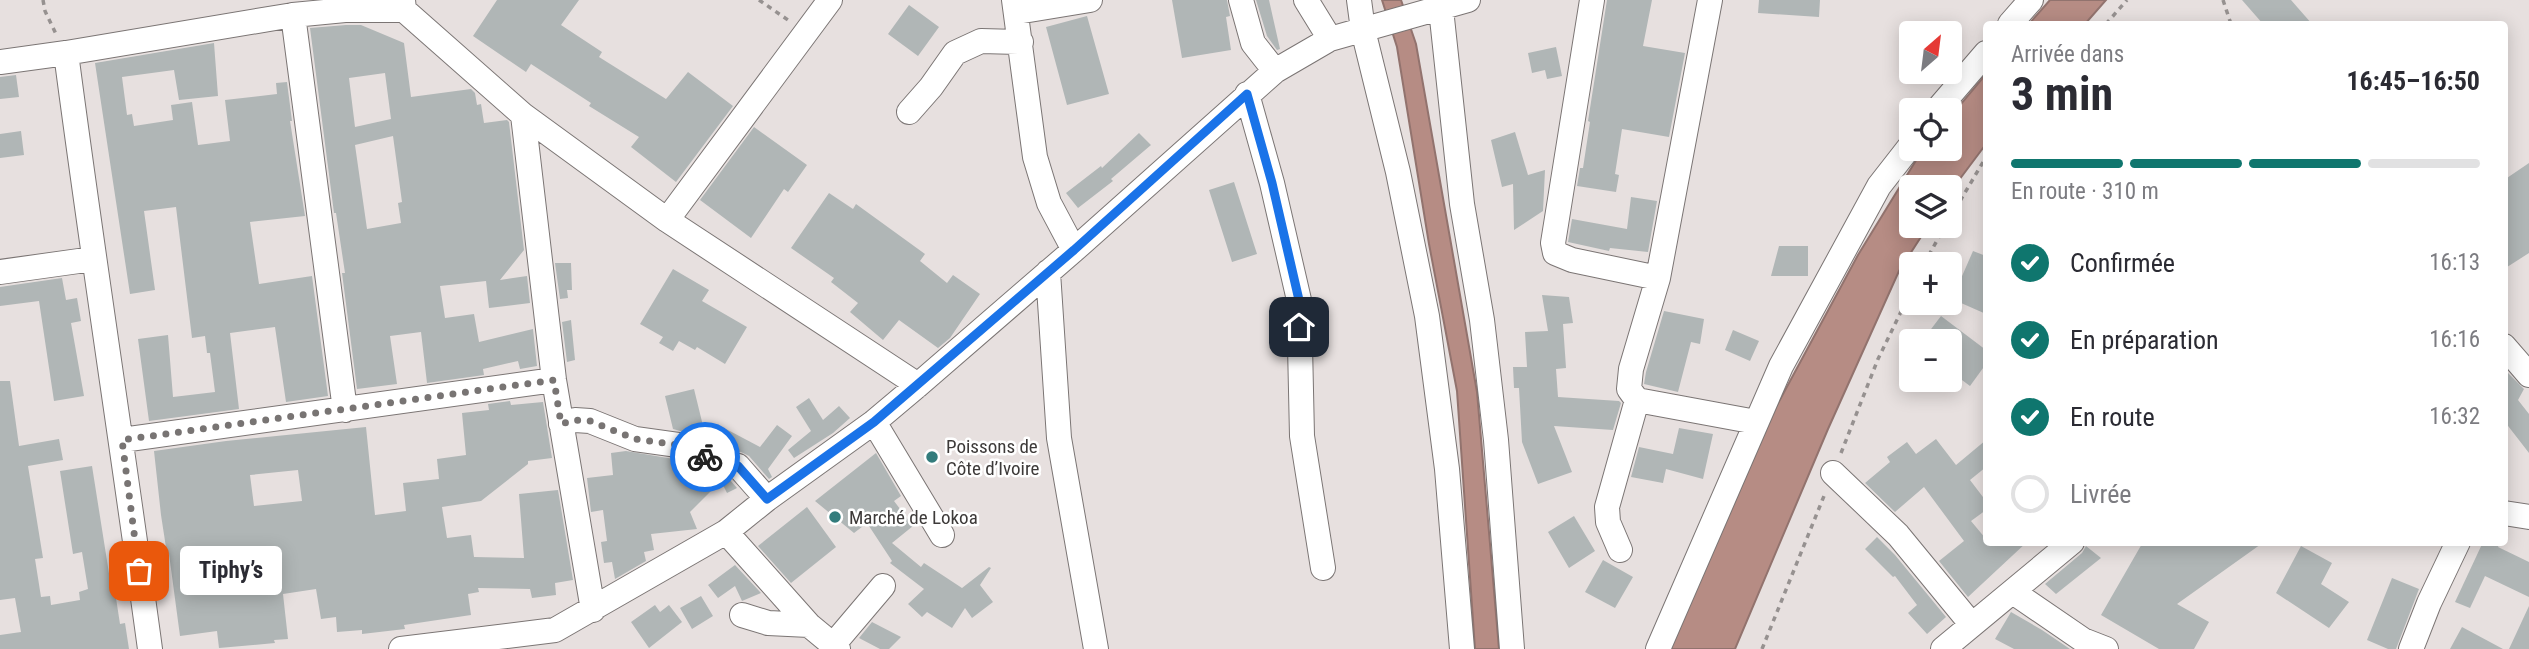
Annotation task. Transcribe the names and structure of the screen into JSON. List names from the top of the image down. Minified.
{"places":["Poissons de Côte d’Ivoire","Marché de Lokoa","Tiphy’s"],"north":"top right","page":{"map_buttons":["+","−"],"heading":["3 min","Arrivée dans","16:45–16:50"],"bar":"En route · 310 m","list":[["Confirmée","16:13"],["En préparation","16:16"],["En route","16:32"],"Livrée"],"bubble":"Tiphy’s"}}
